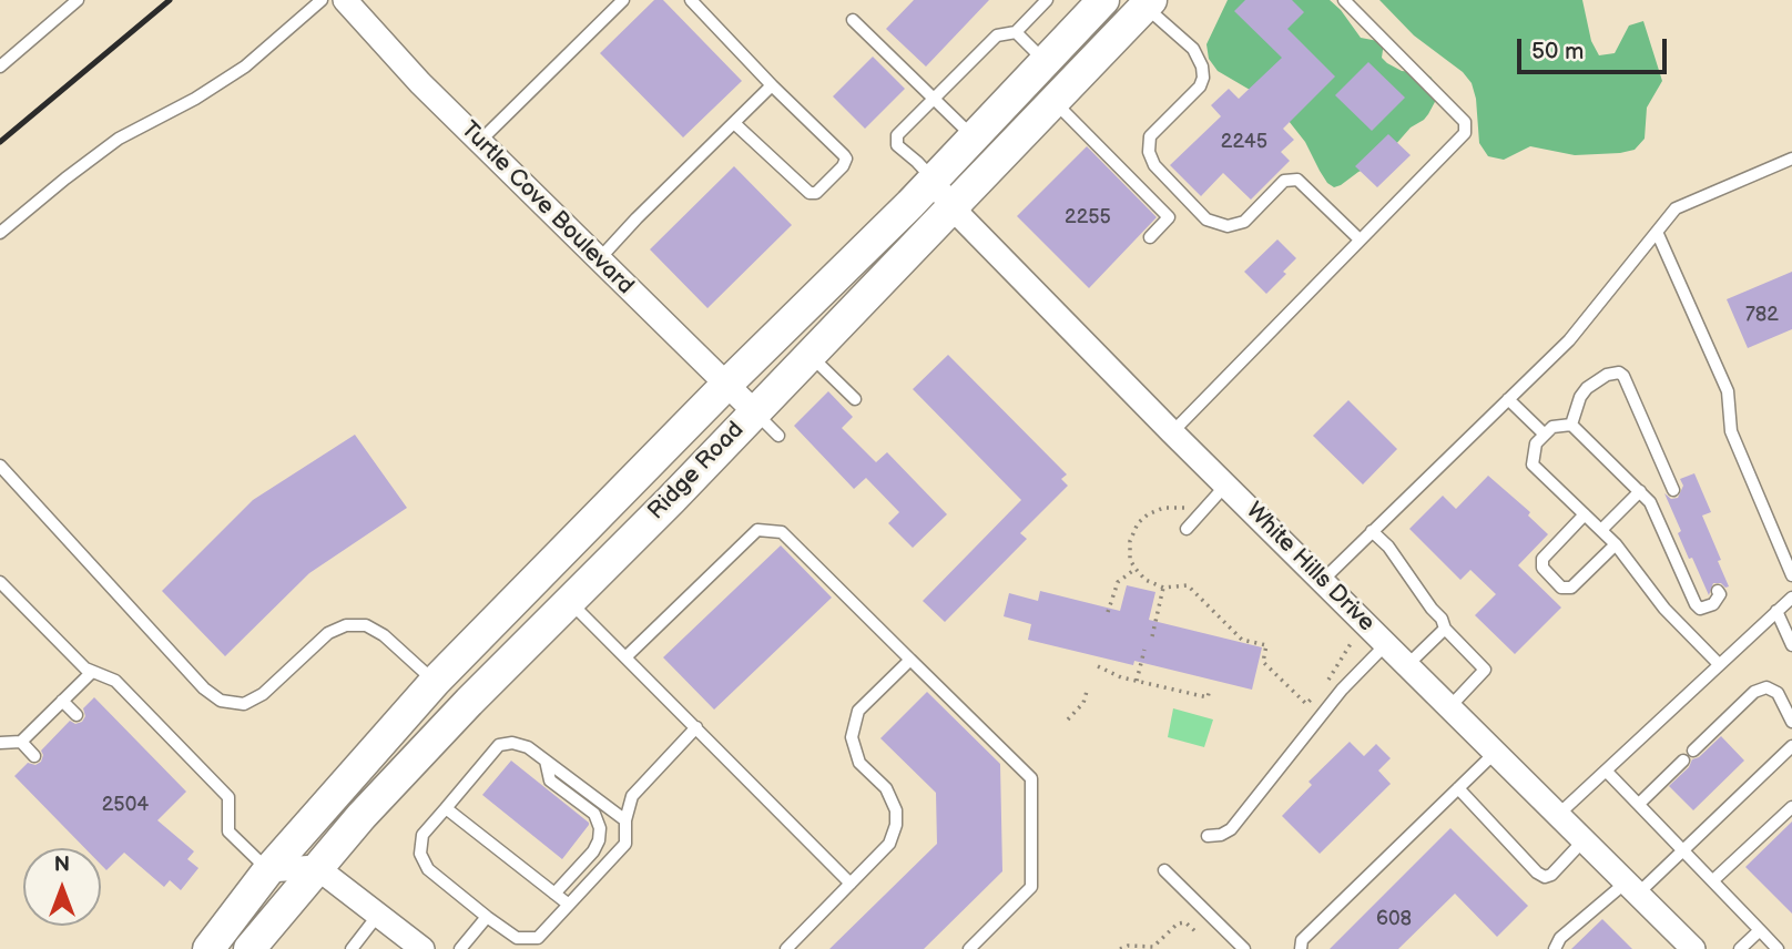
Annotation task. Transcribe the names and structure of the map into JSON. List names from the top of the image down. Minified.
{"streets":{"main road":["Ridge Road"],"street":["Turtle Cove Boulevard","White Hills Drive"]},"crossings":[["Turtle Cove Boulevard","Ridge Road"],["Ridge Road","White Hills Drive"]],"house_numbers":["2245","2255","782","2504","608"],"scale_bar":"50 m","north":"top"}
